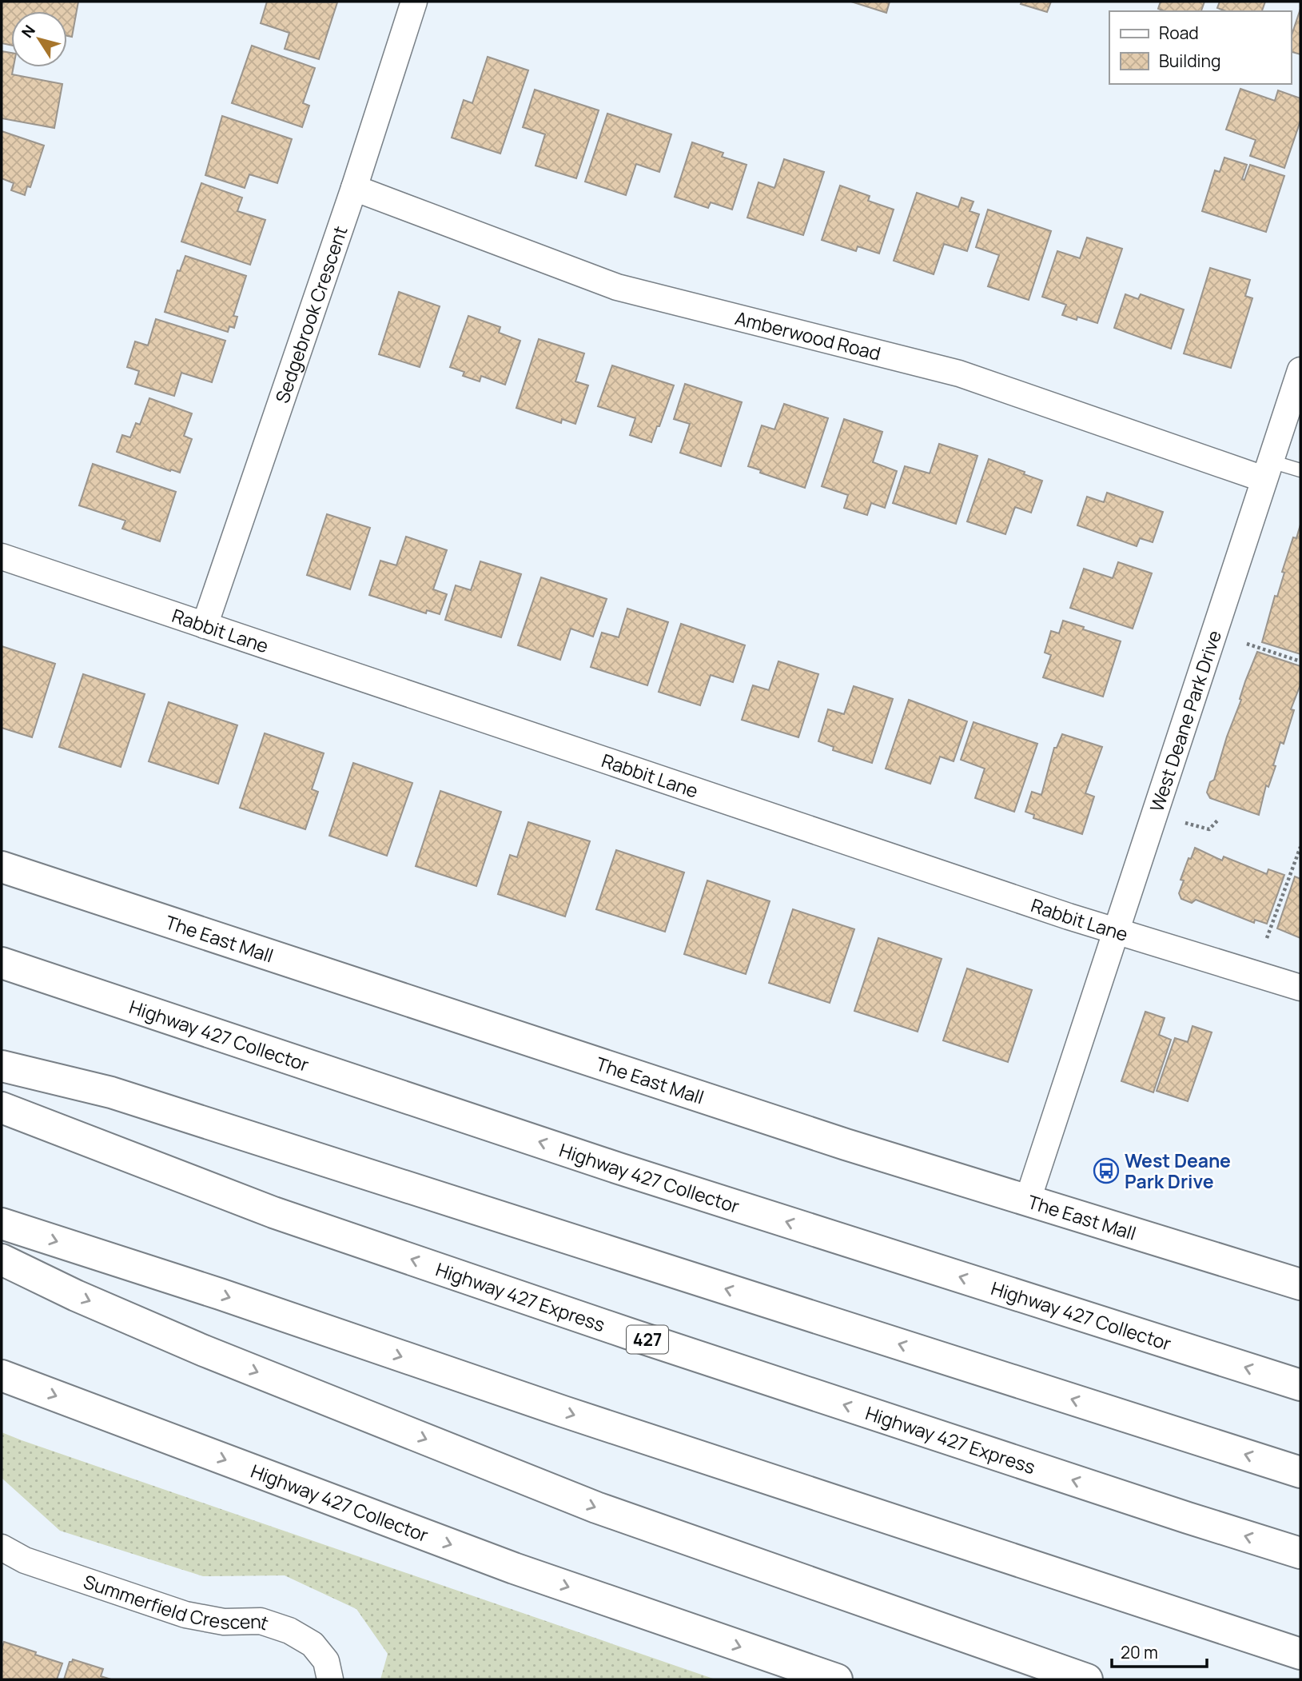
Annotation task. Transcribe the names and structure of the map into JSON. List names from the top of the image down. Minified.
{"streets":{"main road":["The East Mall","Highway 427 Collector","Highway 427 Express","427"],"street":["Sedgebrook Crescent","Amberwood Road","Rabbit Lane","West Deane Park Drive","Summerfield Crescent"]},"crossings":[["Sedgebrook Crescent","Amberwood Road"],["Sedgebrook Crescent","Rabbit Lane"],["Amberwood Road","West Deane Park Drive"],["Rabbit Lane","West Deane Park Drive"],["West Deane Park Drive","The East Mall"]],"places":{"bus stop":["West Deane Park Drive"]},"legend":["Road","Building"],"scale_bar":"20 m","north":"top left"}
